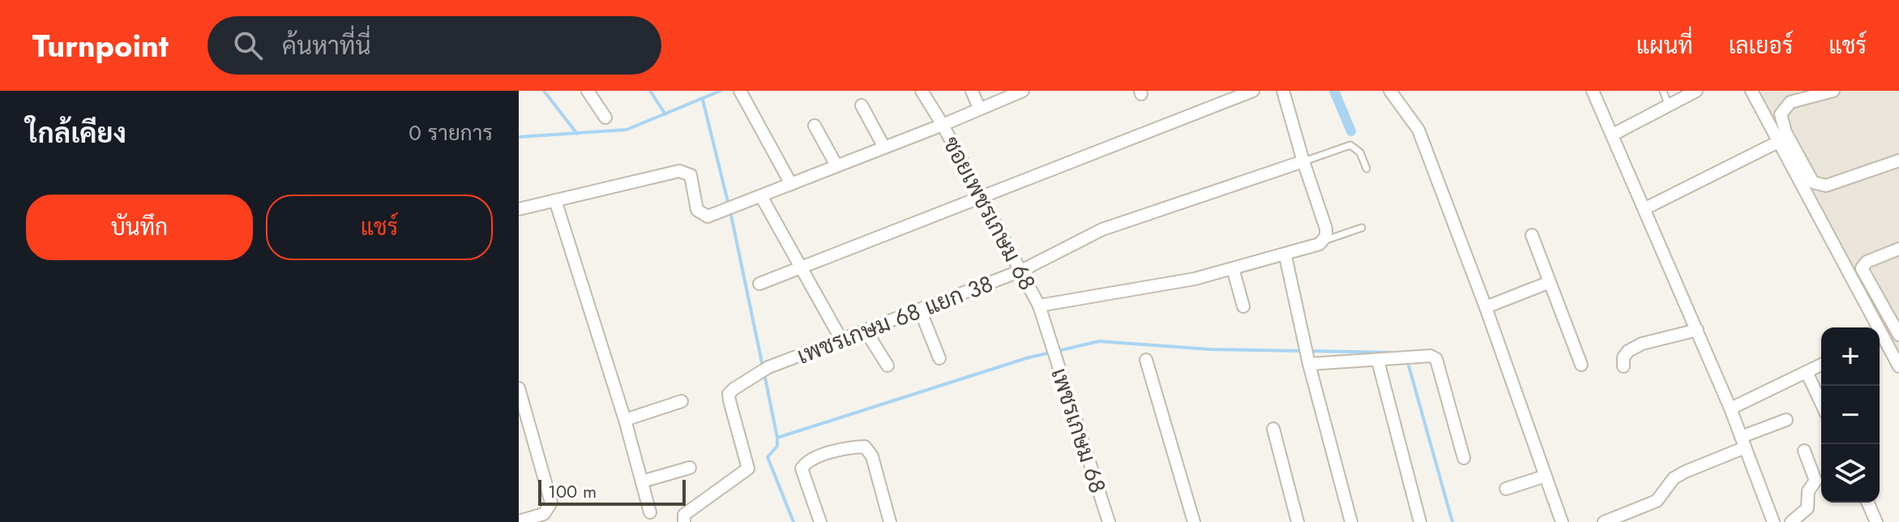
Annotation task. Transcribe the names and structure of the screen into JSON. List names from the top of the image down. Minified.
{"streets":{"street":["ซอยเพชรเกษม 68","เพชรเกษม 68 แยก 38","เพชรเกษม 68"]},"crossings":[["ซอยเพชรเกษม 68","เพชรเกษม 68 แยก 38"],["ซอยเพชรเกษม 68","เพชรเกษม 68"]],"scale_bar":"100 m","page":{"header":"Turnpoint","search":"ค้นหาที่นี่","nav":["แผนที่","เลเยอร์","แชร์"],"heading":["ใกล้เคียง","0 รายการ"],"buttons":["บันทึก","แชร์"],"map_buttons":["+","−"],"scale":"100 m"}}
